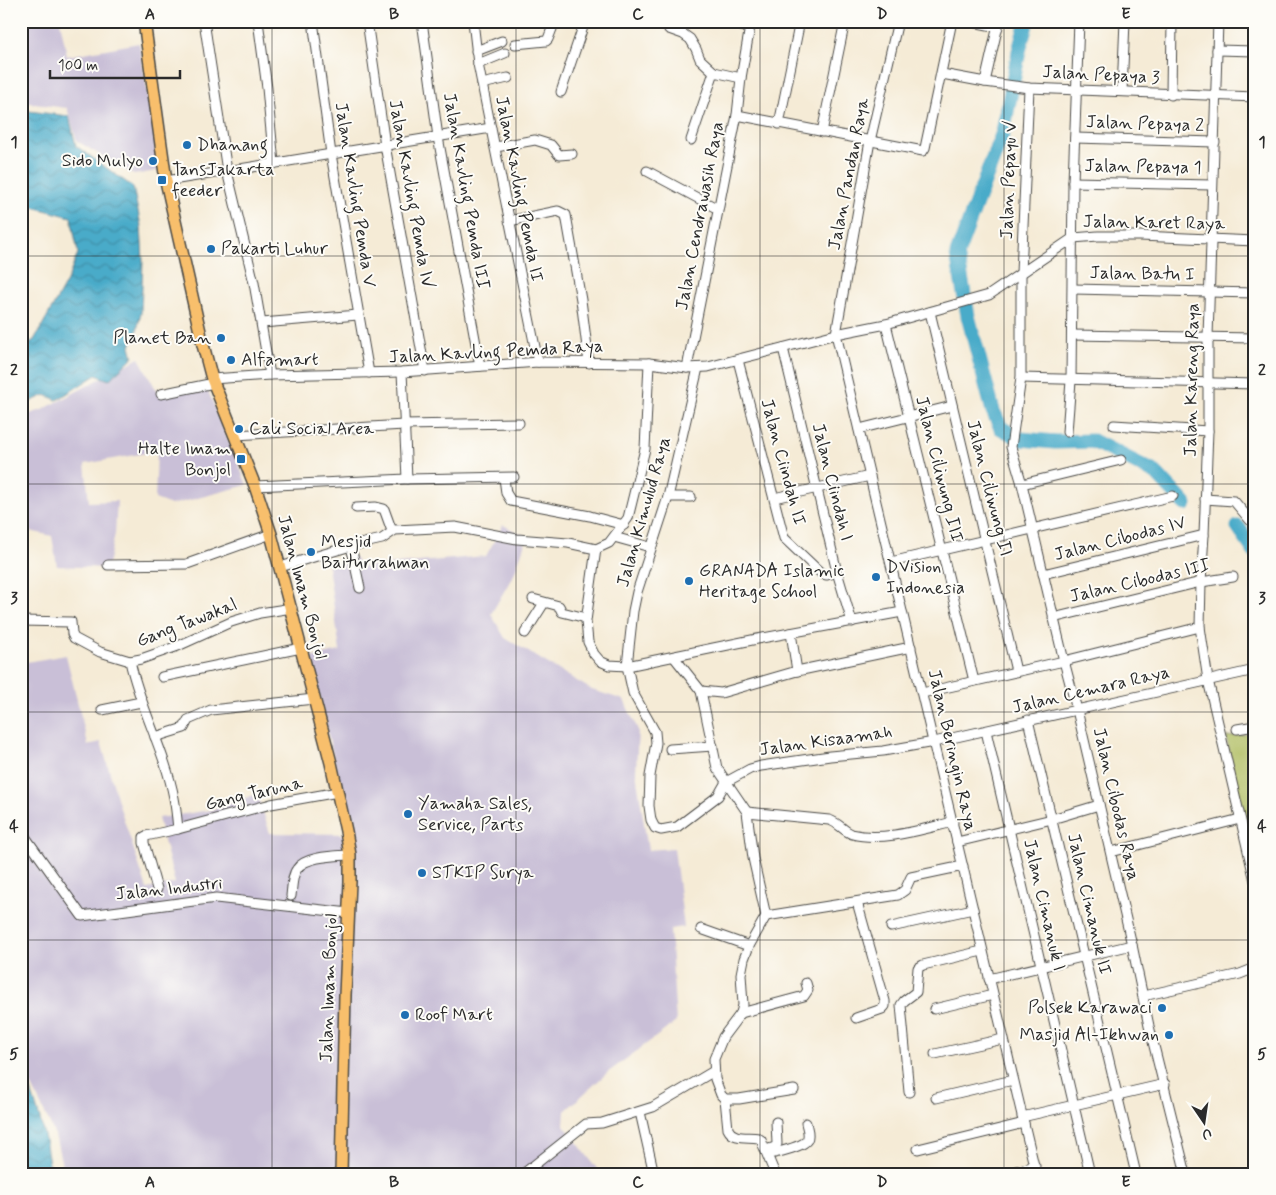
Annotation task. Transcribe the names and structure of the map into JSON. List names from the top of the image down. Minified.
{"streets":{"main road":["Jalan Imam Bonjol"],"street":["Jalan Pepaya 3","Jalan Pepaya 2","Jalan Pepaya 1","Jalan Pandan Raya","Jalan Pepayu V","Jalan Kavling Pemda II","Jalan Kavling Pemda III","Jalan Kavling Pemda IV","Jalan Kavling Pemda V","Jalan Cendrawasih Raya","Jalan Karet Raya","Jalan Batu I","Jalan Kavling Pemda Raya","Jalan Kareng Raya","Jalan Ciindah II","Jalan Ciliwung III","Jalan Ciindah I","Jalan Ciliwung II","Jalan Kimulud Raya","Jalan Cibodas IV","Jalan Cibodas III","Gang Tawakal","Jalan Cemara Raya","Jalan Kisaamah","Jalan Beringin Raya","Gang Taruna","Jalan Cibodas Raya","Jalan Industri","Jalan Cimanuk II","Jalan Cimanuk I"]},"crossings":[["Jalan Pepaya 3","Jalan Pepayu V"],["Jalan Pepaya 3","Jalan Cendrawasih Raya"],["Jalan Pepaya 3","Jalan Kareng Raya"],["Jalan Pepaya 2","Jalan Kareng Raya"],["Jalan Pepaya 1","Jalan Kareng Raya"],["Jalan Pandan Raya","Jalan Cendrawasih Raya"],["Jalan Pandan Raya","Jalan Karet Raya"],["Jalan Pandan Raya","Jalan Kavling Pemda Raya"],["Jalan Pandan Raya","Jalan Beringin Raya"],["Jalan Pepayu V","Jalan Karet Raya"],["Jalan Pepayu V","Jalan Cibodas Raya"],["Jalan Kavling Pemda II","Jalan Kavling Pemda Raya"],["Jalan Kavling Pemda III","Jalan Kavling Pemda Raya"],["Jalan Kavling Pemda IV","Jalan Kavling Pemda Raya"],["Jalan Kavling Pemda V","Jalan Kavling Pemda Raya"],["Jalan Cendrawasih Raya","Jalan Kavling Pemda Raya"],["Jalan Karet Raya","Jalan Kavling Pemda Raya"],["Jalan Karet Raya","Jalan Kareng Raya"],["Jalan Karet Raya","Jalan Ciliwung III"],["Jalan Karet Raya","Jalan Ciliwung II"],["Jalan Karet Raya","Jalan Beringin Raya"],["Jalan Batu I","Jalan Kareng Raya"],["Jalan Kavling Pemda Raya","Jalan Ciindah II"],["Jalan Kavling Pemda Raya","Jalan Ciindah I"],["Jalan Kavling Pemda Raya","Jalan Kimulud Raya"],["Jalan Kavling Pemda Raya","Jalan Imam Bonjol"],["Jalan Kavling Pemda Raya","Jalan Beringin Raya"],["Jalan Kareng Raya","Jalan Cibodas IV"],["Jalan Ciindah II","Jalan Ciindah I"],["Jalan Kimulud Raya","Jalan Kisaamah"],["Jalan Cibodas IV","Jalan Cibodas Raya"],["Jalan Cibodas III","Jalan Cibodas Raya"],["Jalan Imam Bonjol","Gang Tawakal"],["Jalan Imam Bonjol","Gang Taruna"],["Jalan Imam Bonjol","Jalan Industri"],["Jalan Cemara Raya","Jalan Kisaamah"],["Jalan Cemara Raya","Jalan Beringin Raya"],["Jalan Cemara Raya","Jalan Cibodas Raya"],["Jalan Cemara Raya","Jalan Cimanuk II"],["Jalan Cemara Raya","Jalan Cimanuk I"],["Jalan Kisaamah","Jalan Beringin Raya"]],"places":{"other":["Dhanang","Sido Mulyo","Pakarti Luhur","Planet Ban","Alfamart","Cali Social Area","Mesjid Baiturrahman","DVision Indonesia","GRANADA Islamic Heritage School","Yamaha Sales, Service, Parts","STKIP Surya","Polsek Karawaci","Roof Mart","Masjid Al-Ikhwan"],"transit":["TansJakarta feeder","Halte Imam Bonjol"]},"scale_bar":"100 m","north":"bottom","grid":{"columns":["A","B","C","D","E"],"rows":["1","2","3","4","5"]}}
